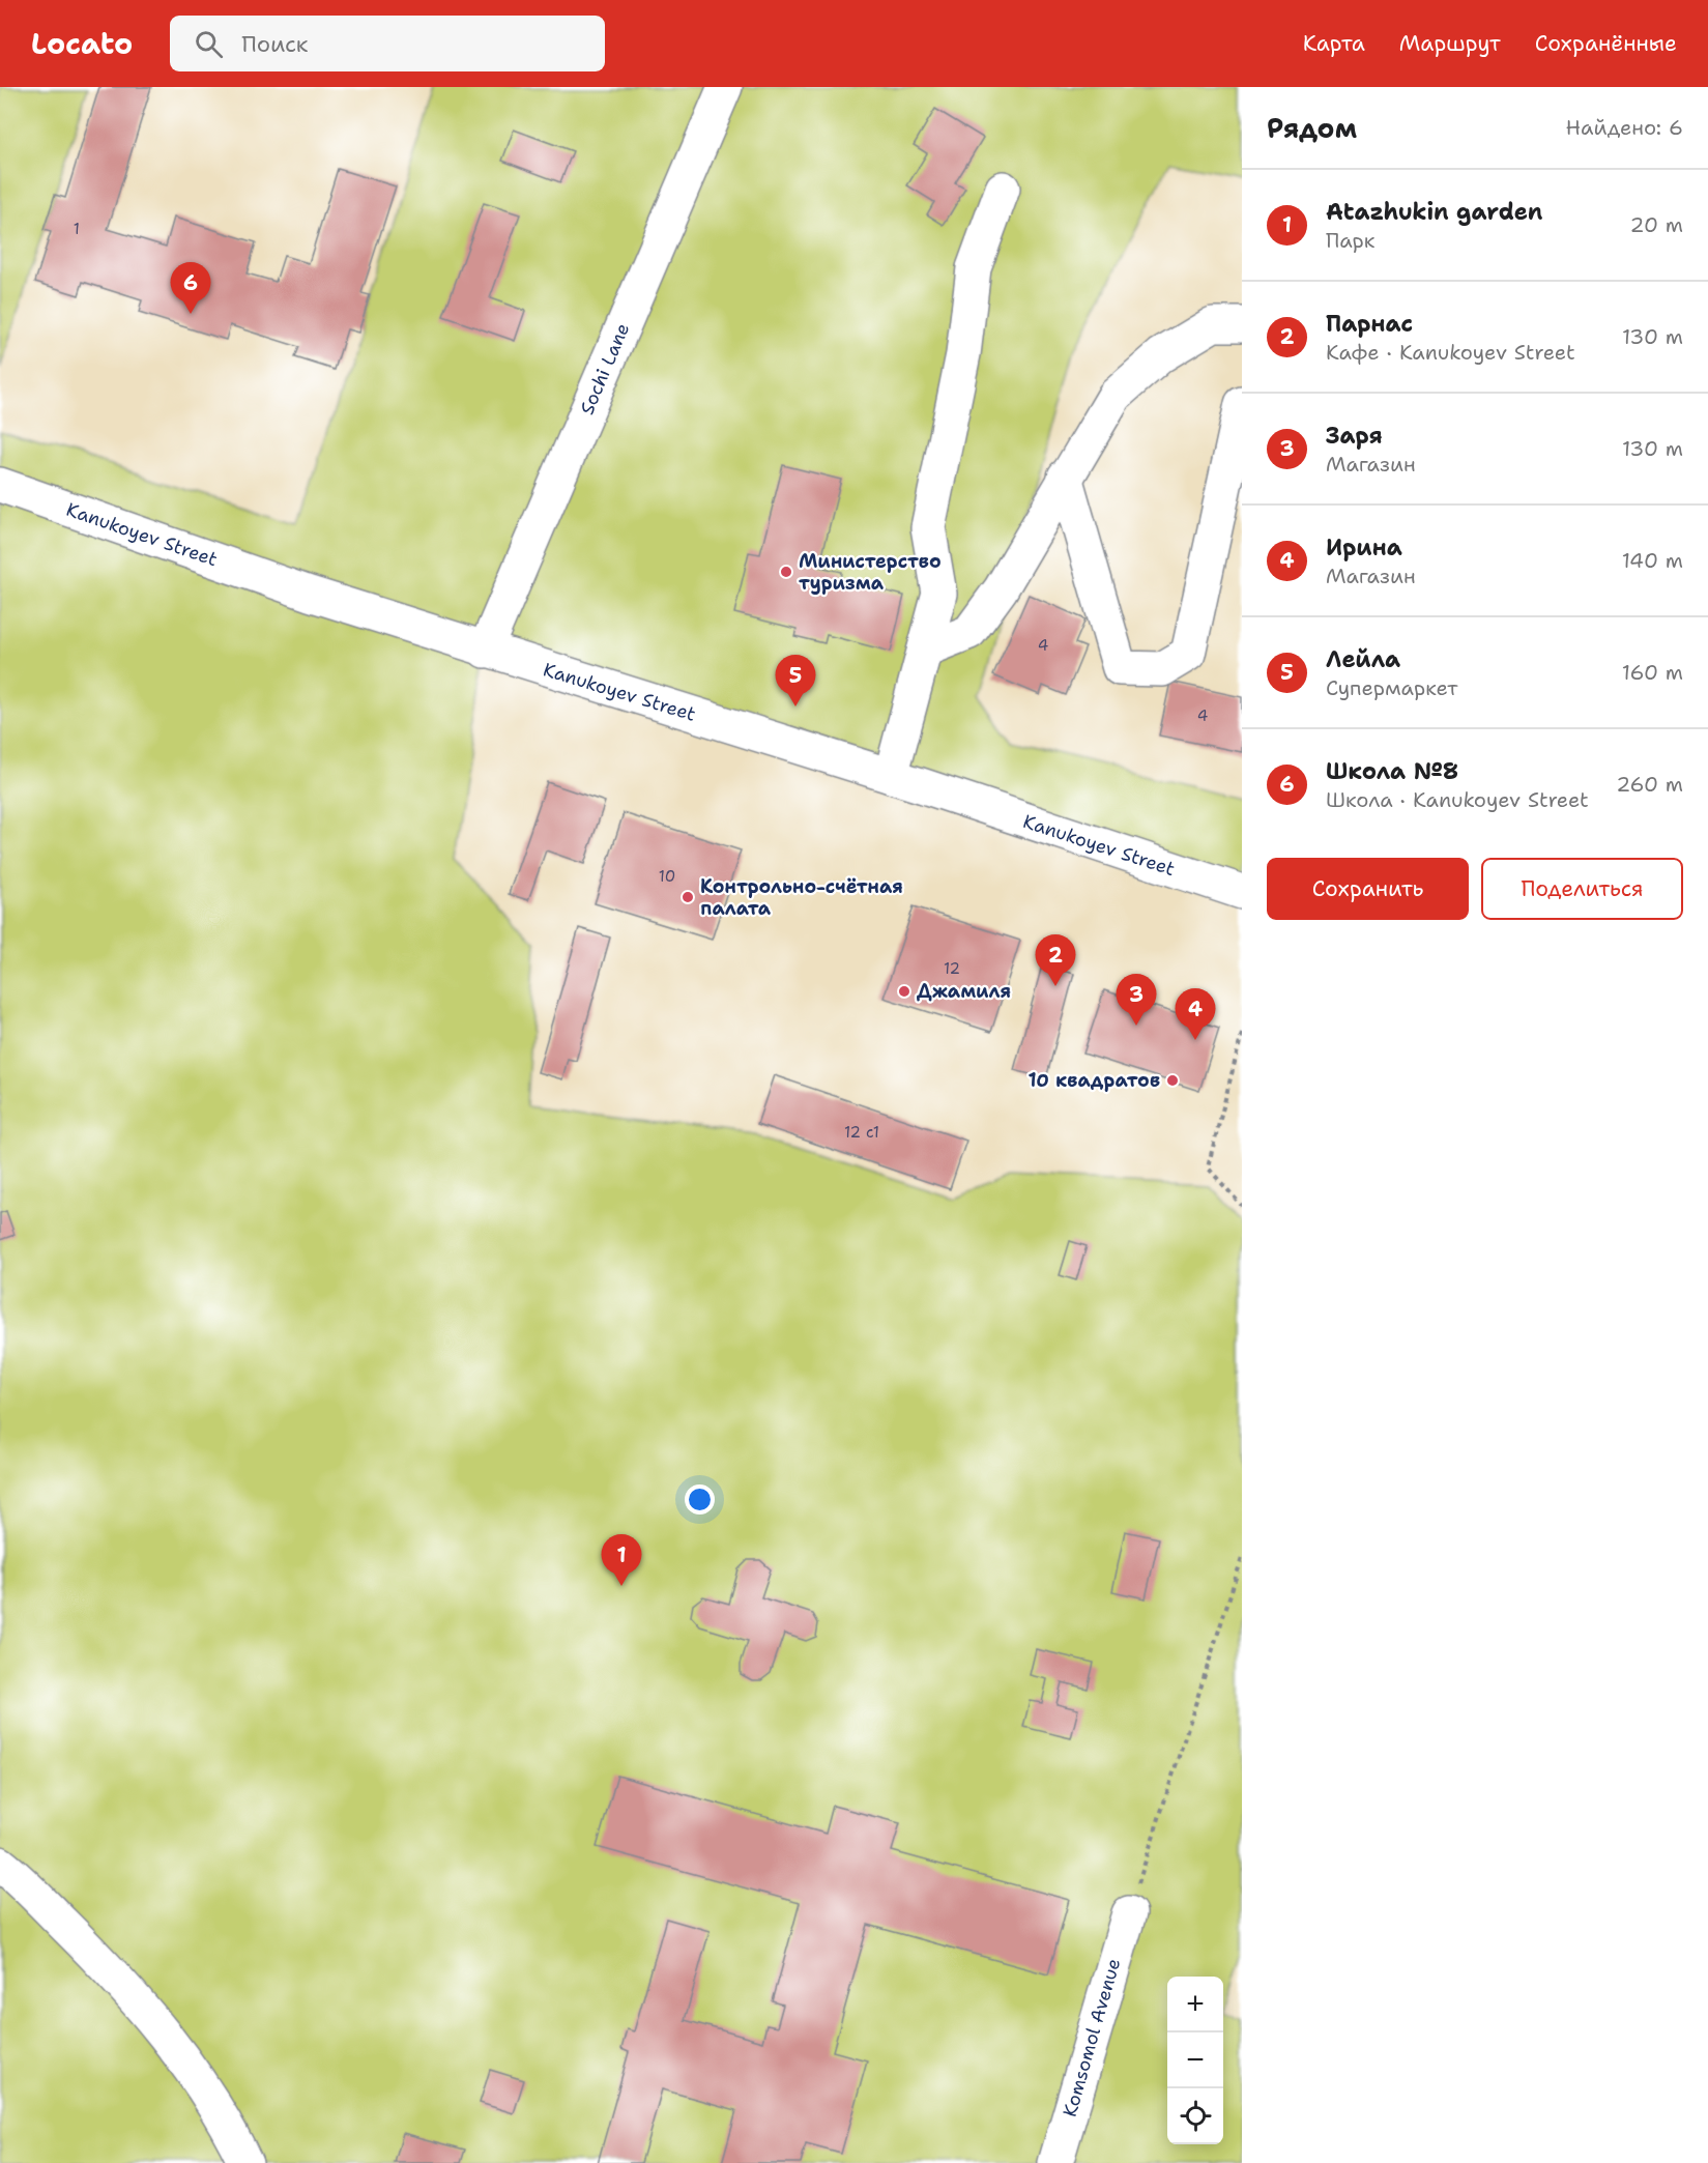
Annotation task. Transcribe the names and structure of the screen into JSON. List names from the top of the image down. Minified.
{"streets":{"street":["Sochi Lane","Kanukoyev Street","Komsomol Avenue"]},"crossings":[["Sochi Lane","Kanukoyev Street"]],"places":["Министерство туризма","Контрольно-счётная палата","Джамиля","10 квадратов"],"house_numbers":["1","4","4","10","12","12 с1"],"page":{"header":"Locato","search":"Поиск","nav":["Карта","Маршрут","Сохранённые"],"heading":["Рядом","Найдено: 6"],"list":[{"mark":"1","name":"Atazhukin garden","note":"Парк","value":"20 m"},{"mark":"2","name":"Парнас","note":"Кафе · Kanukoyev Street","value":"130 m"},{"mark":"3","name":"Заря","note":"Магазин","value":"130 m"},{"mark":"4","name":"Ирина","note":"Магазин","value":"140 m"},{"mark":"5","name":"Лейла","note":"Супермаркет","value":"160 m"},{"mark":"6","name":"Школа №8","note":"Школа · Kanukoyev Street","value":"260 m"}],"pins":["6","5","2","3","4","1"],"buttons":["Сохранить","Поделиться"],"map_buttons":["+","−"]}}
